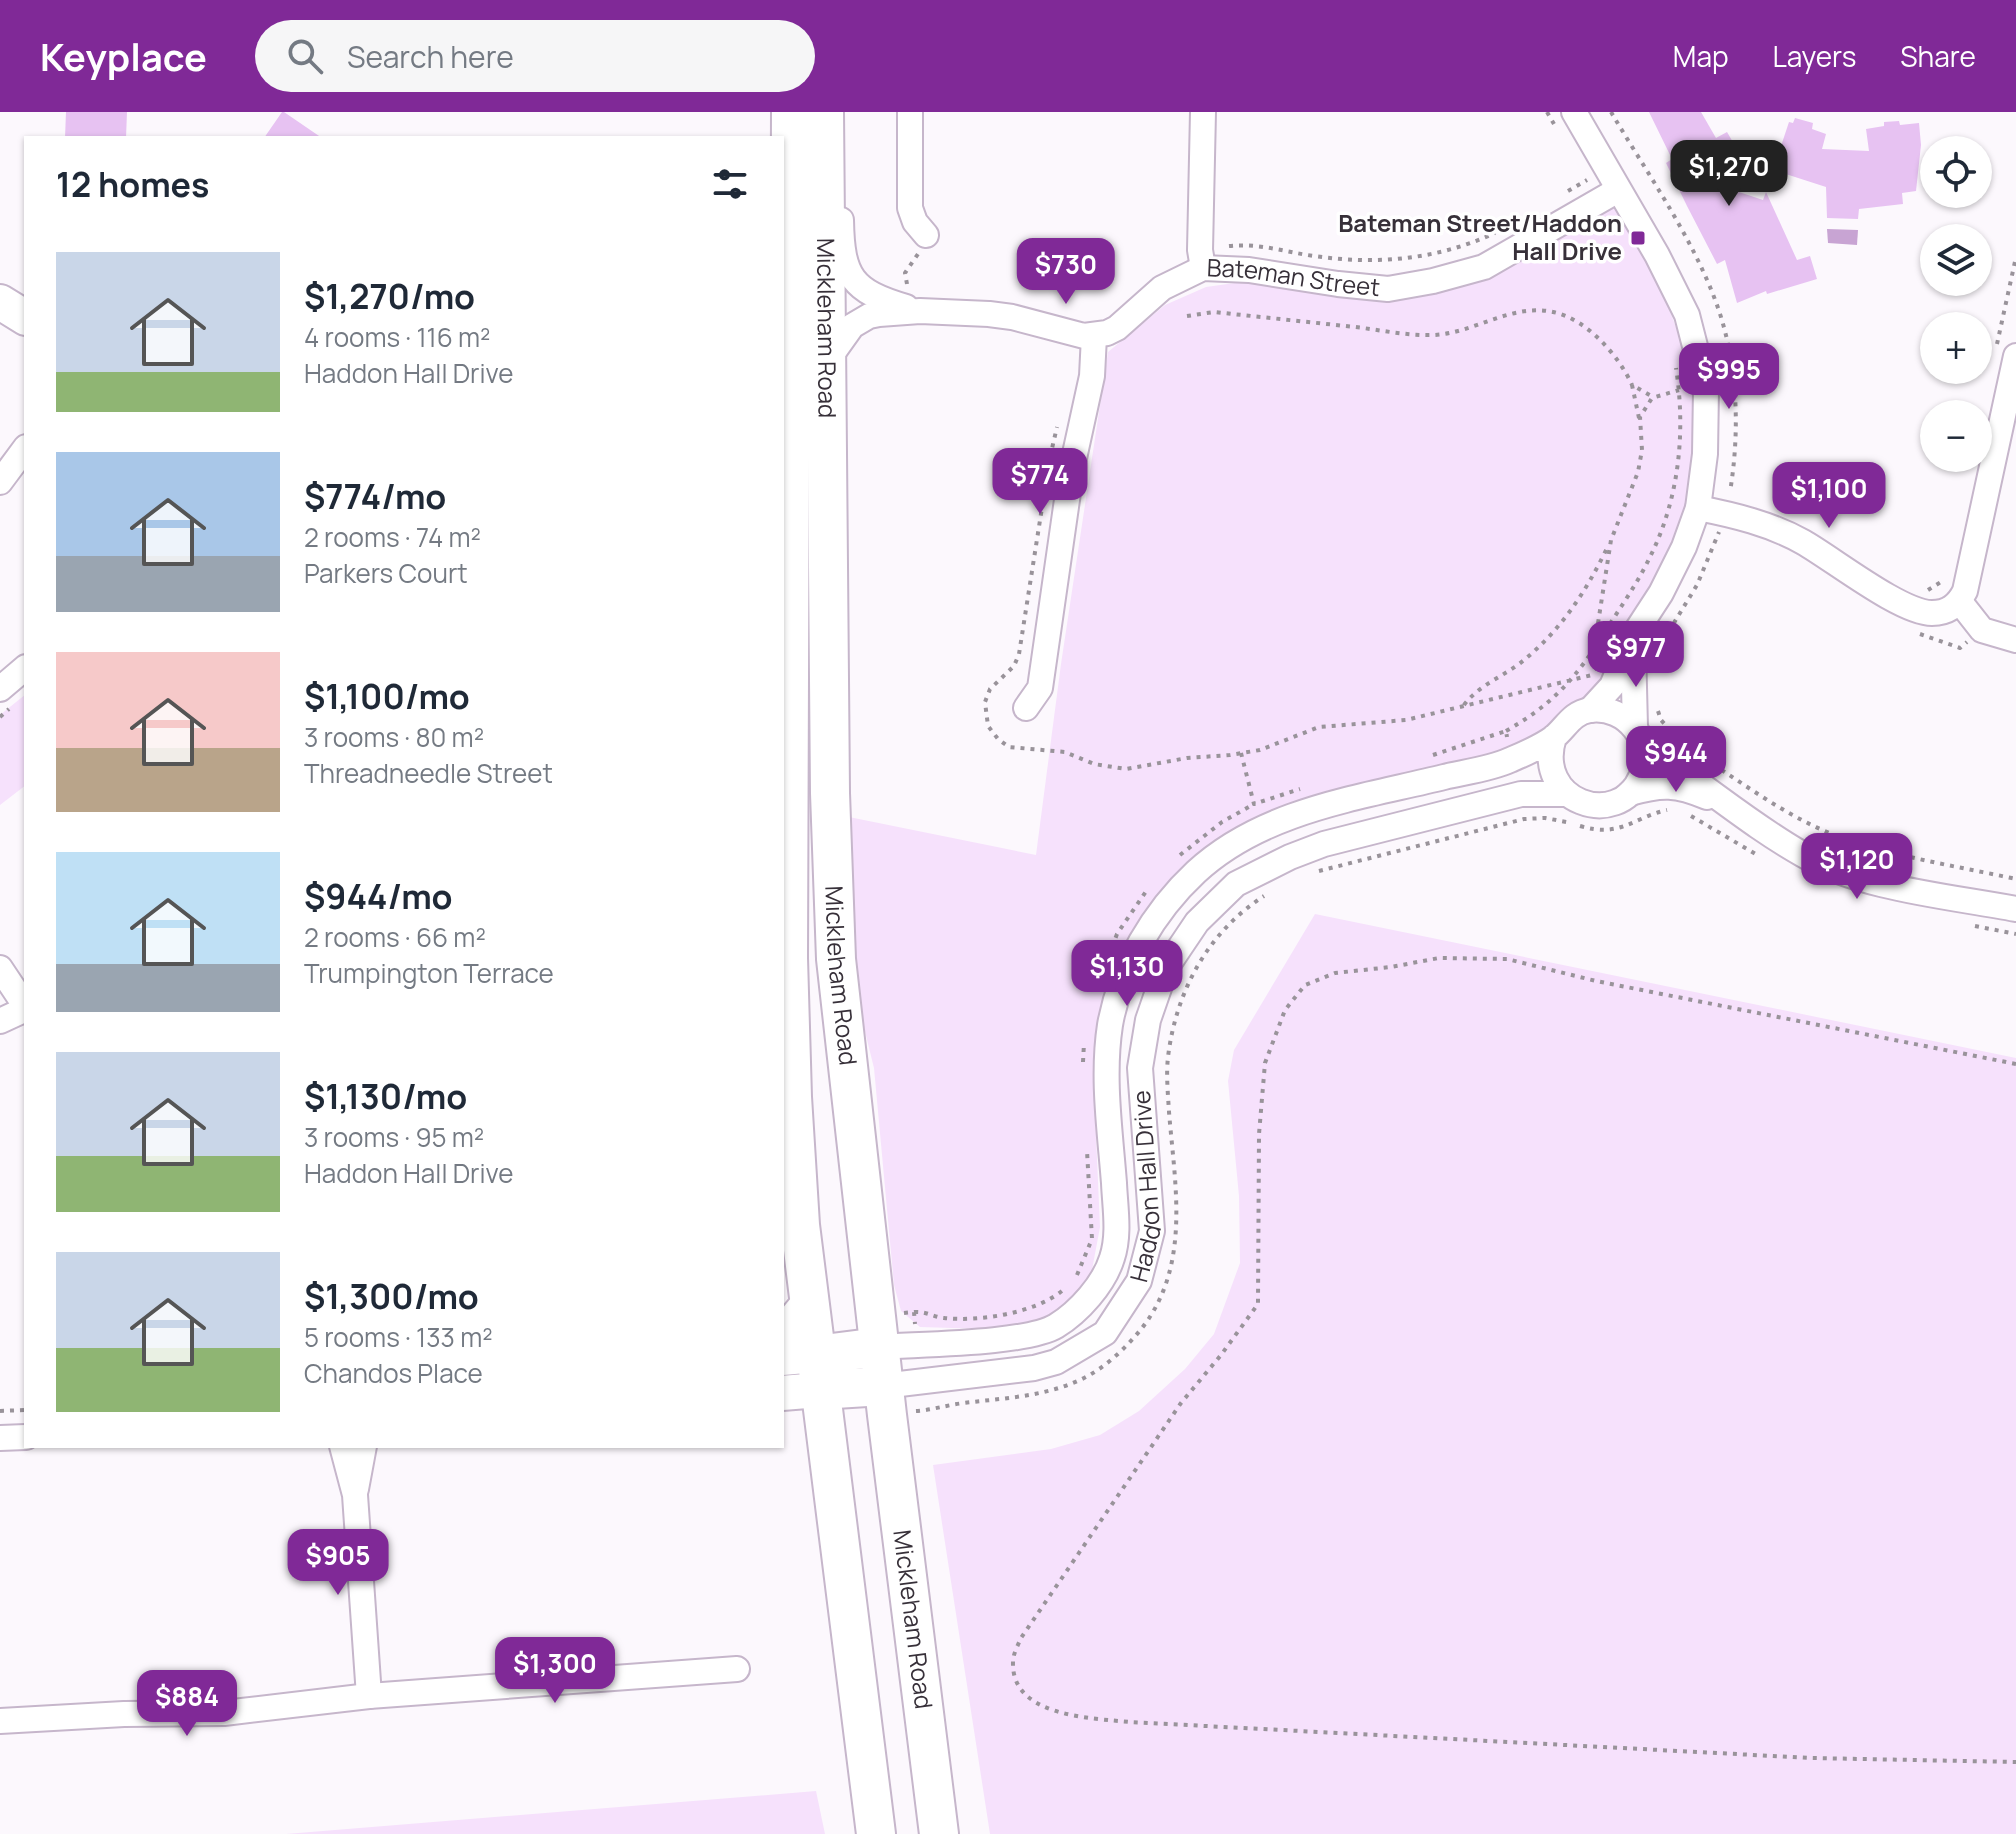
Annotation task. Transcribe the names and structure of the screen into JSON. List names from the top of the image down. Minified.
{"streets":{"main road":["Mickleham Road"],"street":["Bateman Street","Haddon Hall Drive"]},"crossings":[["Mickleham Road","Haddon Hall Drive"]],"places":{"transit":["Bateman Street/Haddon Hall Drive"]},"page":{"header":"Keyplace","search":"Search here","nav":["Map","Layers","Share"],"map_buttons":["+","−"],"heading":"12 homes","price":["$1,270","$730","$995","$774","$1,100","$977","$944","$1,120","$1,130","$905","$1,300","$884"],"list":[{"name":"$1,270/mo","note":"4 rooms · 116 m² · Haddon Hall Drive"},{"name":"$774/mo","note":"2 rooms · 74 m² · Parkers Court"},{"name":"$1,100/mo","note":"3 rooms · 80 m² · Threadneedle Street"},{"name":"$944/mo","note":"2 rooms · 66 m² · Trumpington Terrace"},{"name":"$1,130/mo","note":"3 rooms · 95 m² · Haddon Hall Drive"},{"name":"$1,300/mo","note":"5 rooms · 133 m² · Chandos Place"}]}}
